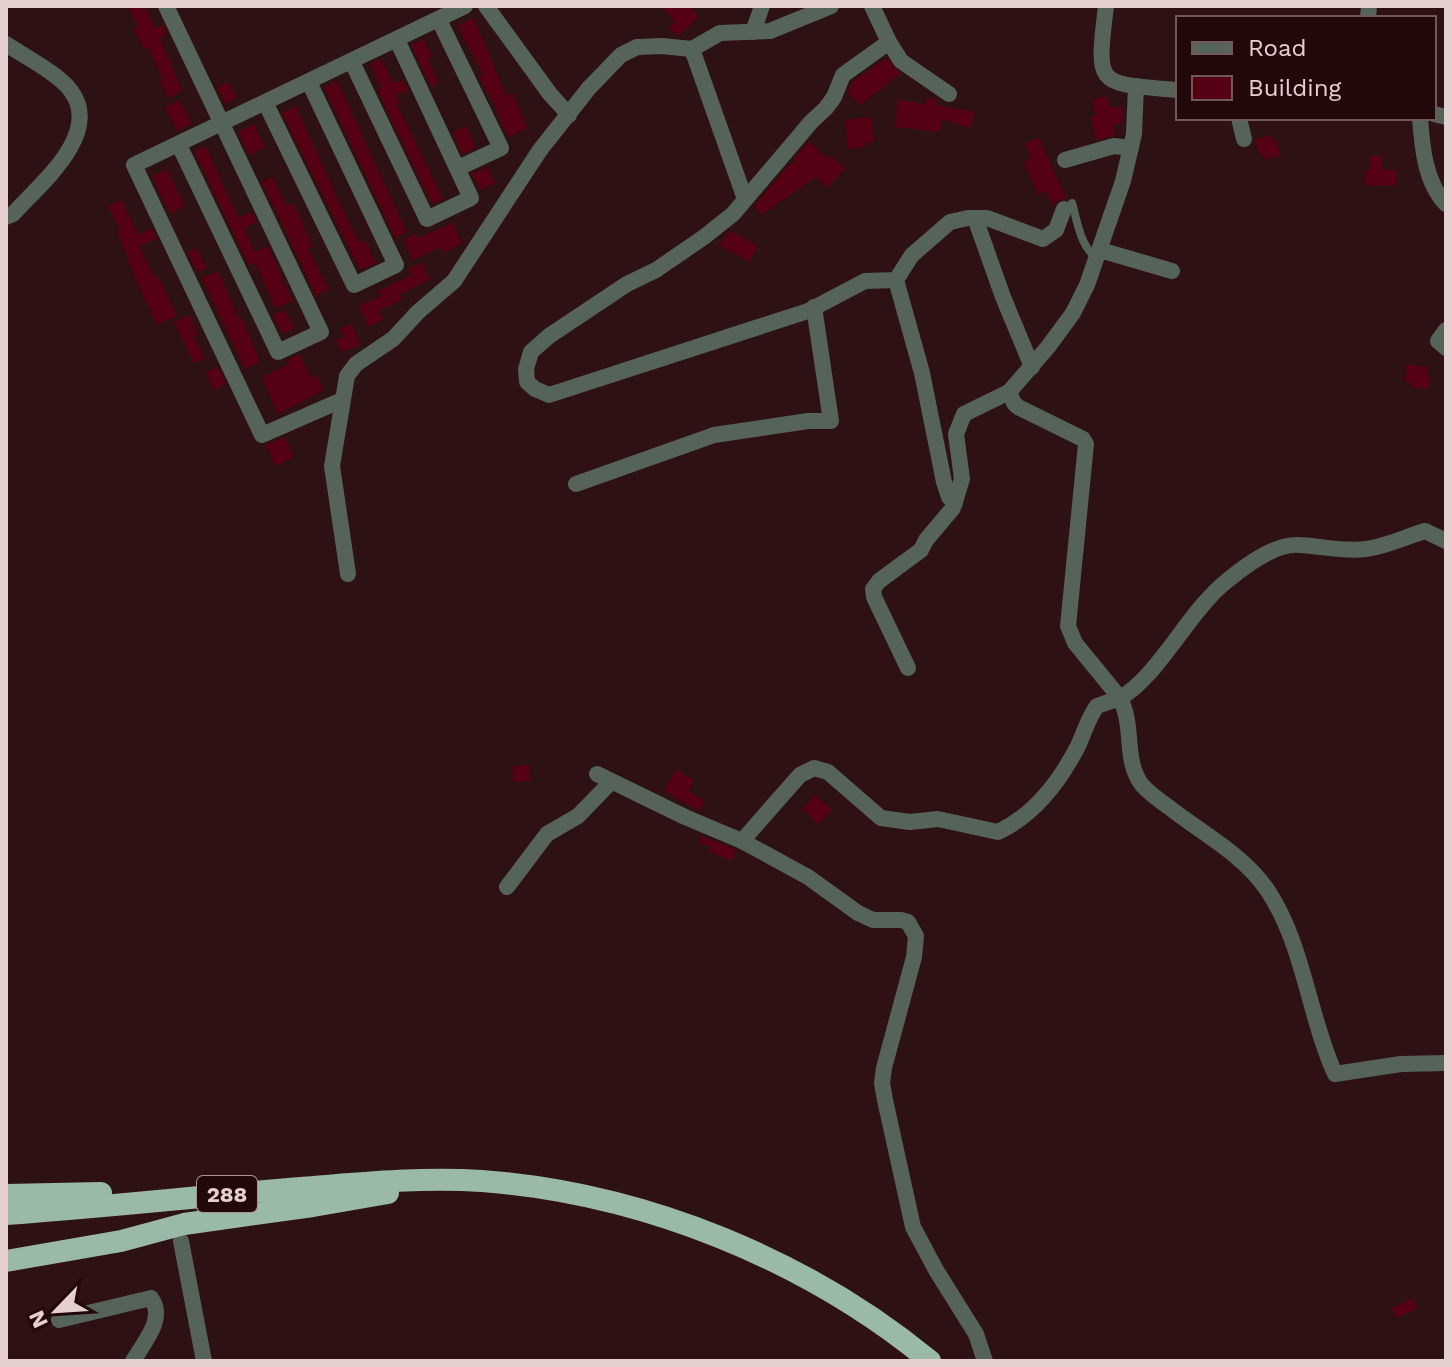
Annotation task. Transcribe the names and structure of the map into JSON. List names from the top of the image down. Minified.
{"streets":{"highway":["288"]},"legend":["Road","Building"],"north":"bottom left"}
